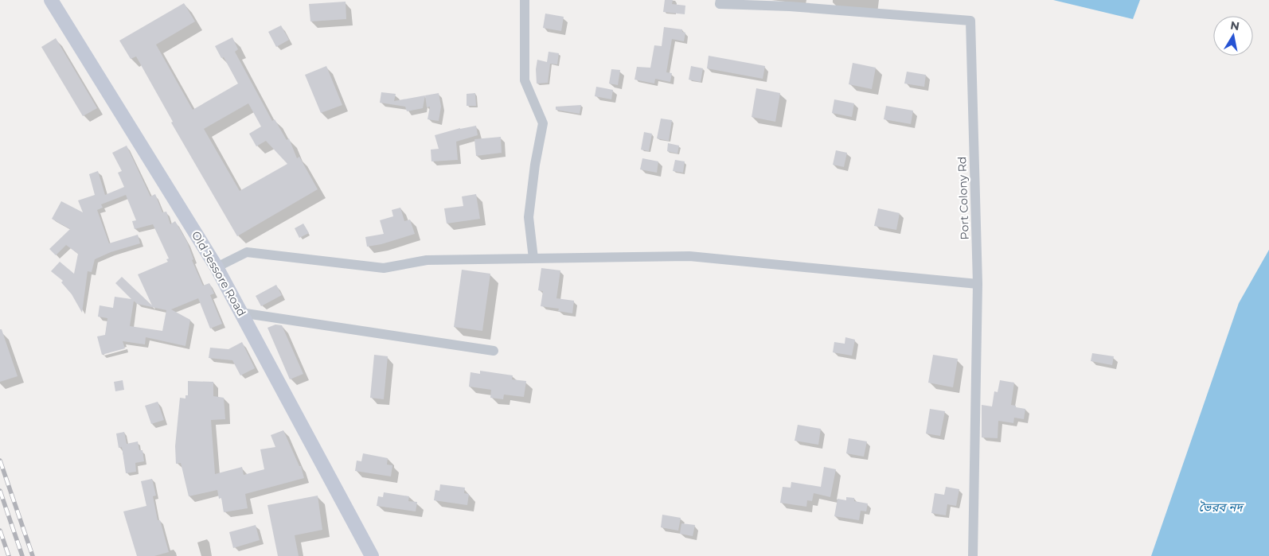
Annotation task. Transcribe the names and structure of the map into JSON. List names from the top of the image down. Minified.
{"streets":{"main road":["Old Jessore Road"],"street":["Port Colony Rd"]},"water":["ভৈরব নদ"],"north":"top"}
